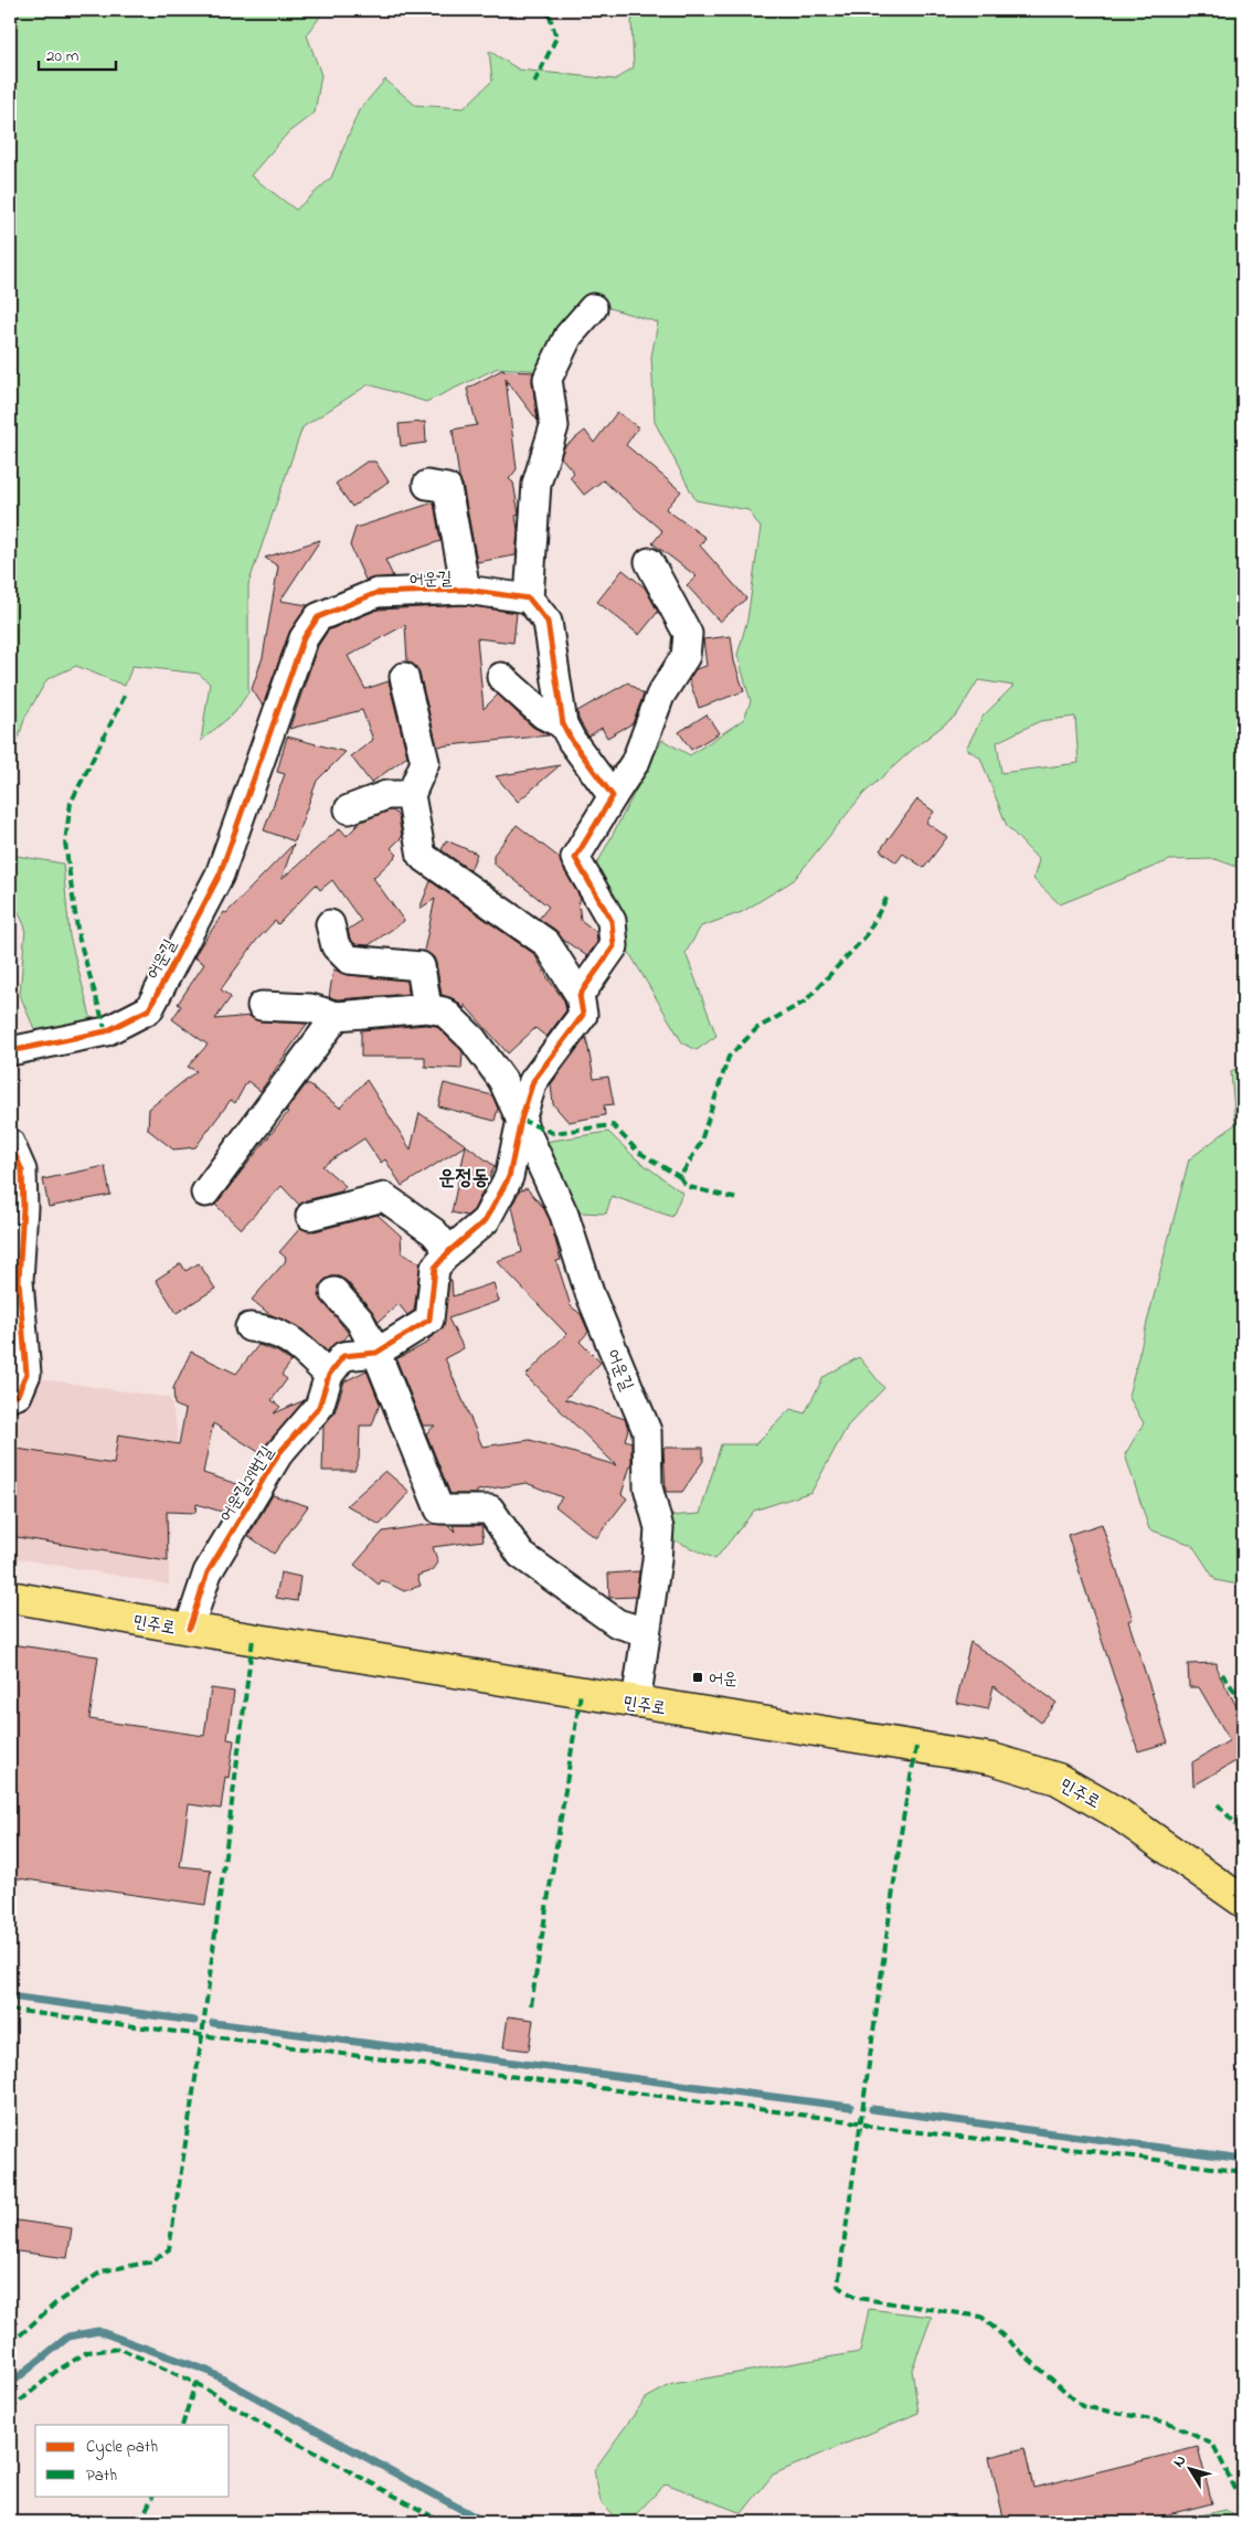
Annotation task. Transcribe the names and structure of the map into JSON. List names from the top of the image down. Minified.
{"streets":{"main road":["민주로"],"street":["어운길","어운길29번길"]},"crossings":[["어운길","어운길29번길"],["어운길","민주로"],["어운길29번길","민주로"]],"districts":["운정동"],"places":{"transit":["어운"]},"legend":["Cycle path","Path"],"scale_bar":"20 m","north":"top left"}
